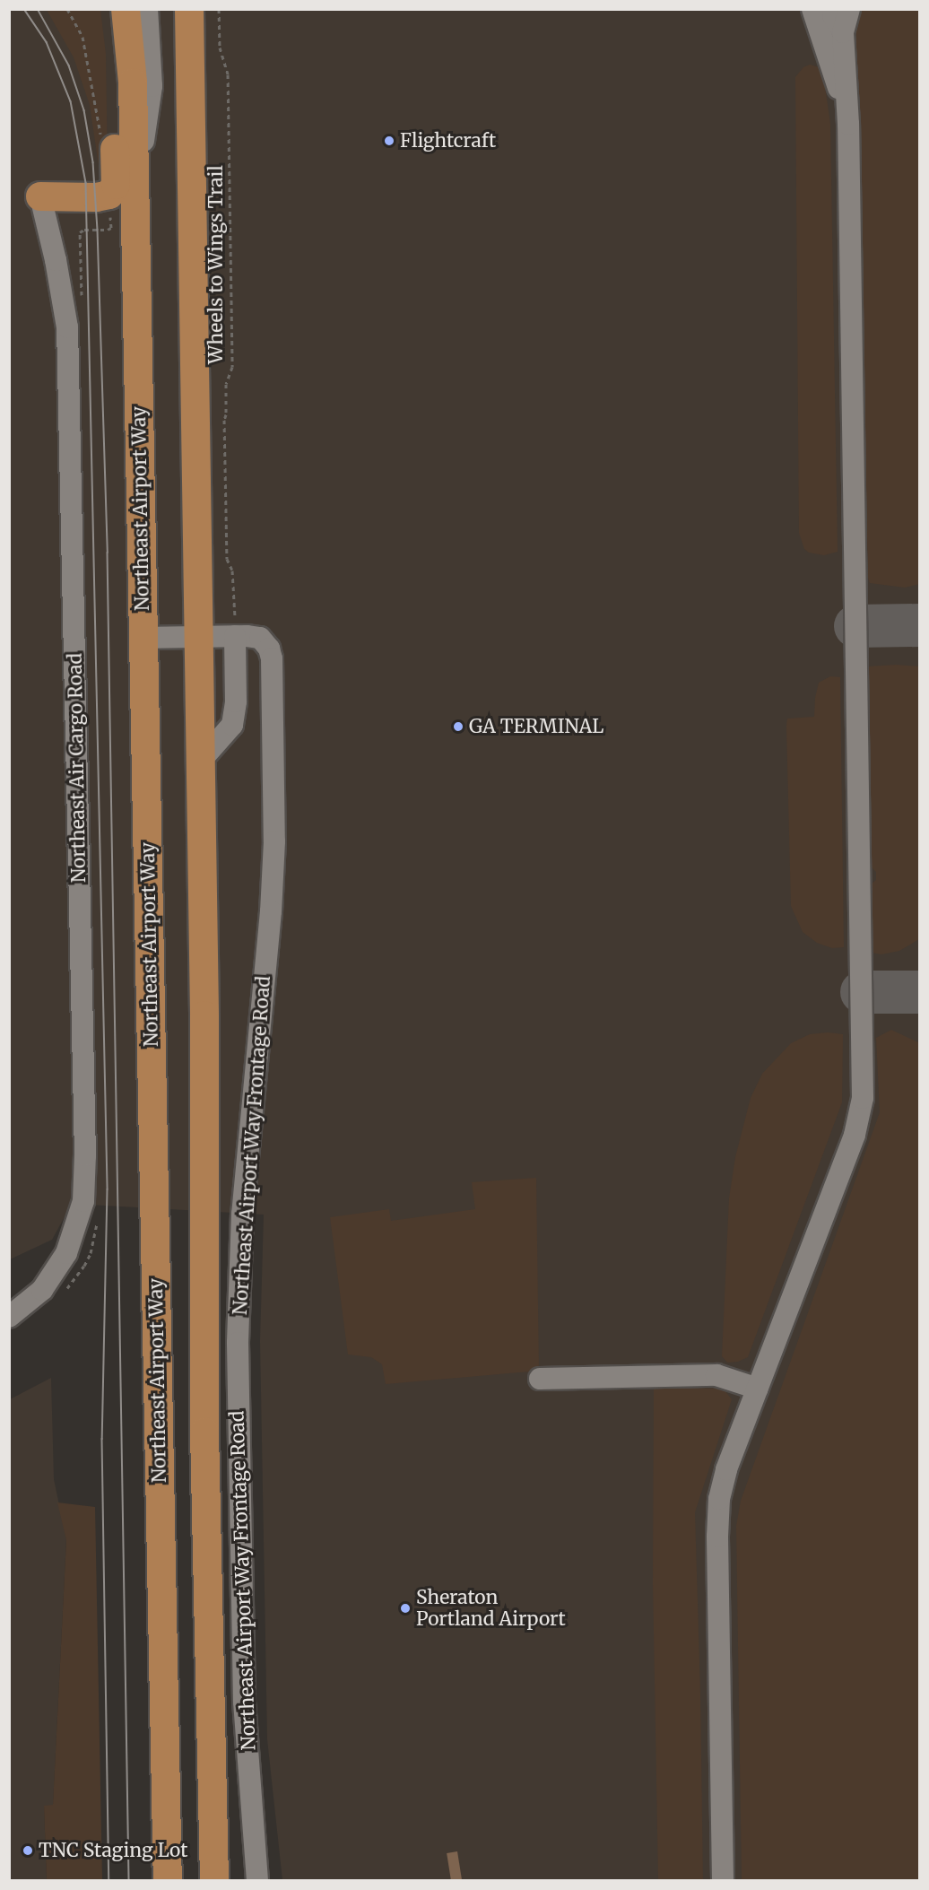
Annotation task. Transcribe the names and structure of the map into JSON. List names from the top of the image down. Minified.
{"streets":{"main road":["Northeast Airport Way"],"street":["Northeast Air Cargo Road","Northeast Airport Way Frontage Road"],"path":["Wheels to Wings Trail"]},"crossings":[["Wheels to Wings Trail","Northeast Airport Way Frontage Road"],["Northeast Airport Way","Northeast Airport Way Frontage Road"]],"places":["Flightcraft","GA TERMINAL","Sheraton Portland Airport","TNC Staging Lot"]}
